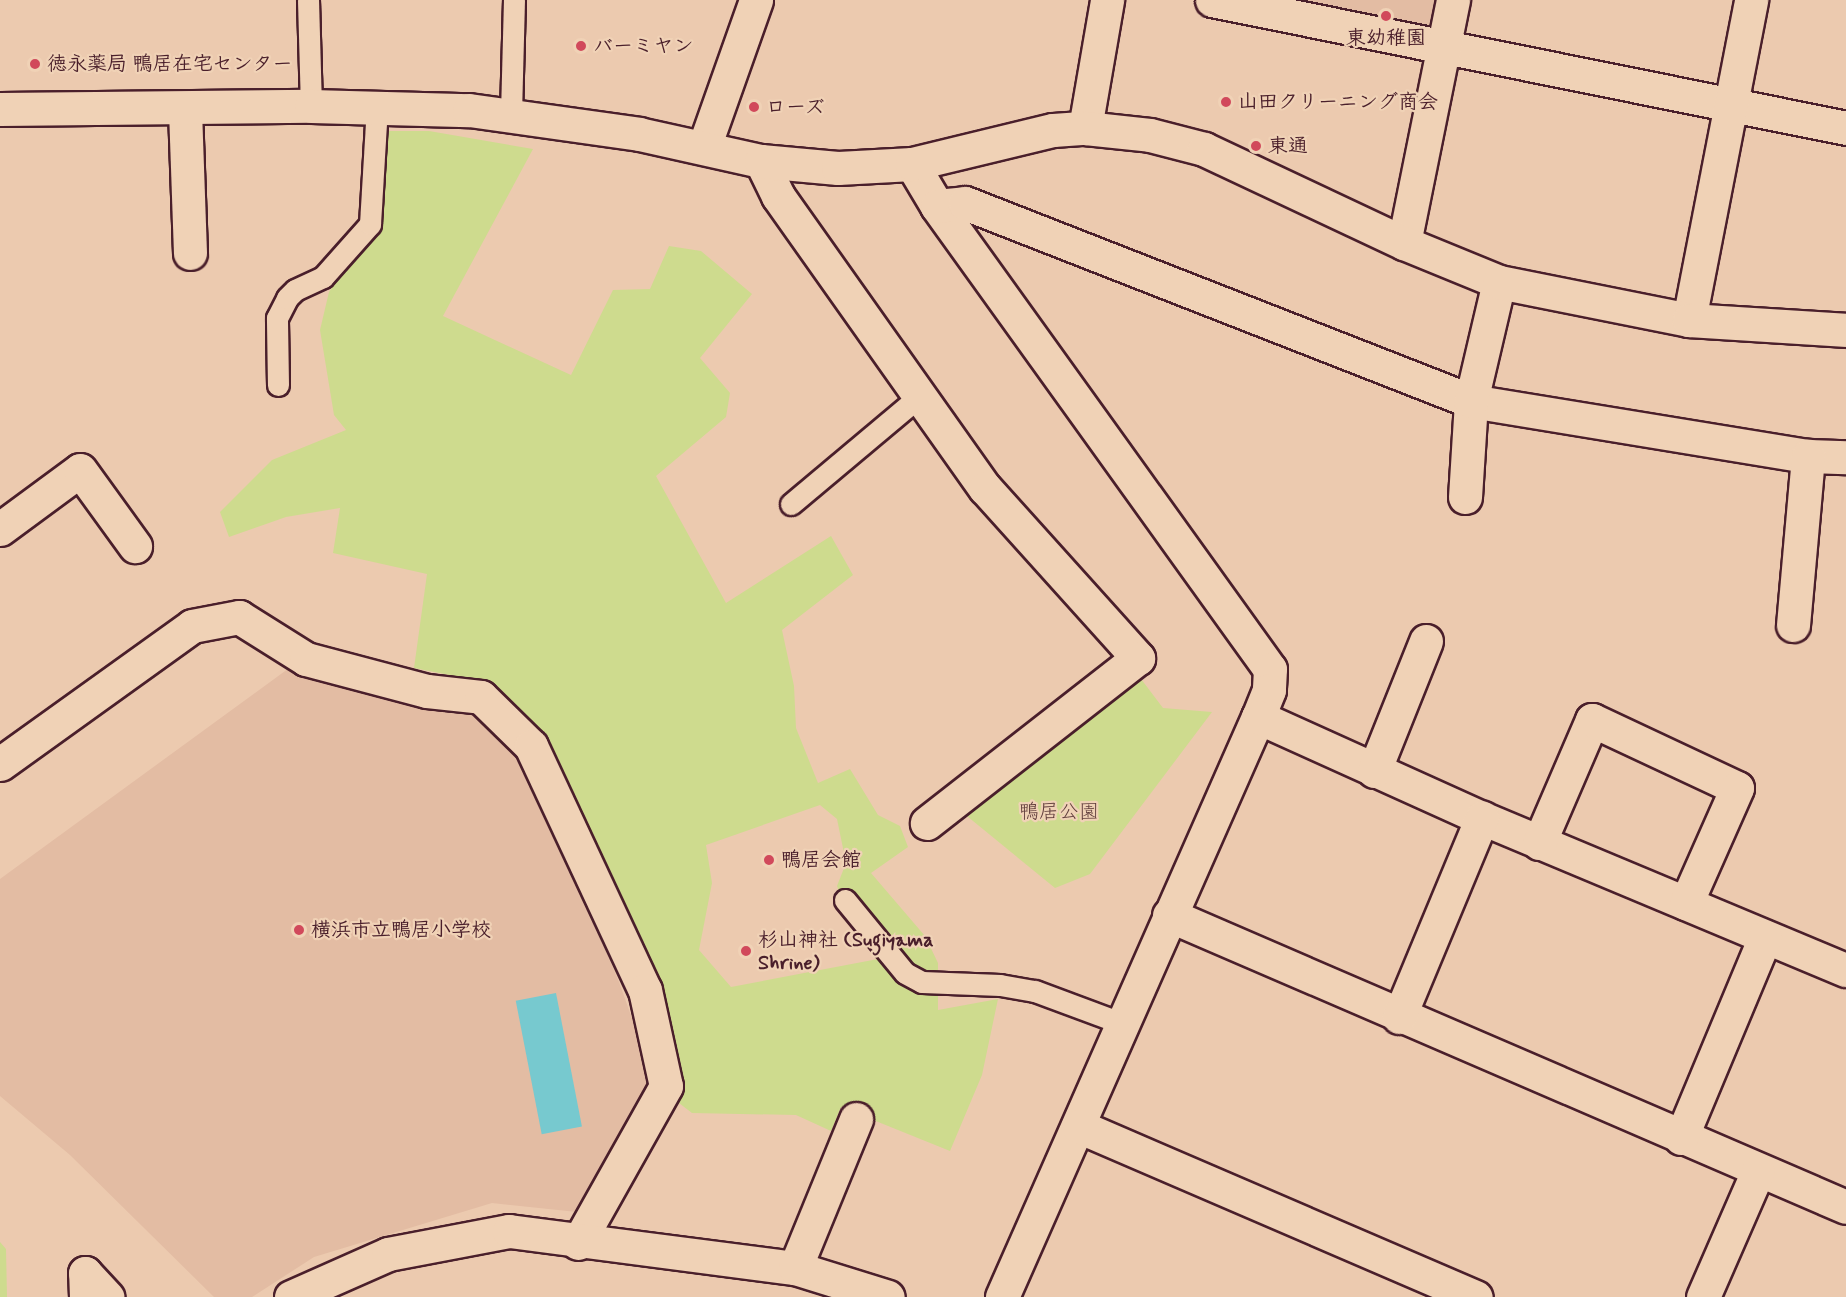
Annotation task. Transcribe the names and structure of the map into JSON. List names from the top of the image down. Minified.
{"parks":["鴨居公園"],"places":["東幼稚園","バーミヤン","徳永薬局 鴨居在宅センター","山田クリーニング商会","ローズ","東通","鴨居会館","横浜市立鴨居小学校","杉山神社 (Sugiyama Shrine)"]}
